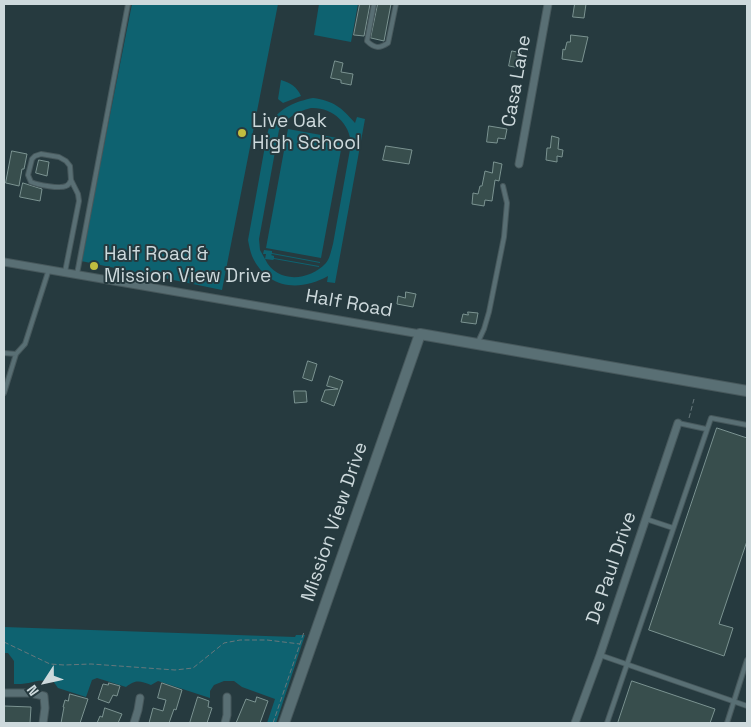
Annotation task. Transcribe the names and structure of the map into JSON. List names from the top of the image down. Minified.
{"streets":{"street":["Casa Lane","Half Road","Mission View Drive","De Paul Drive"]},"crossings":[["Half Road","Mission View Drive"]],"places":["Live Oak High School","Half Road & Mission View Drive"],"north":"bottom left"}
